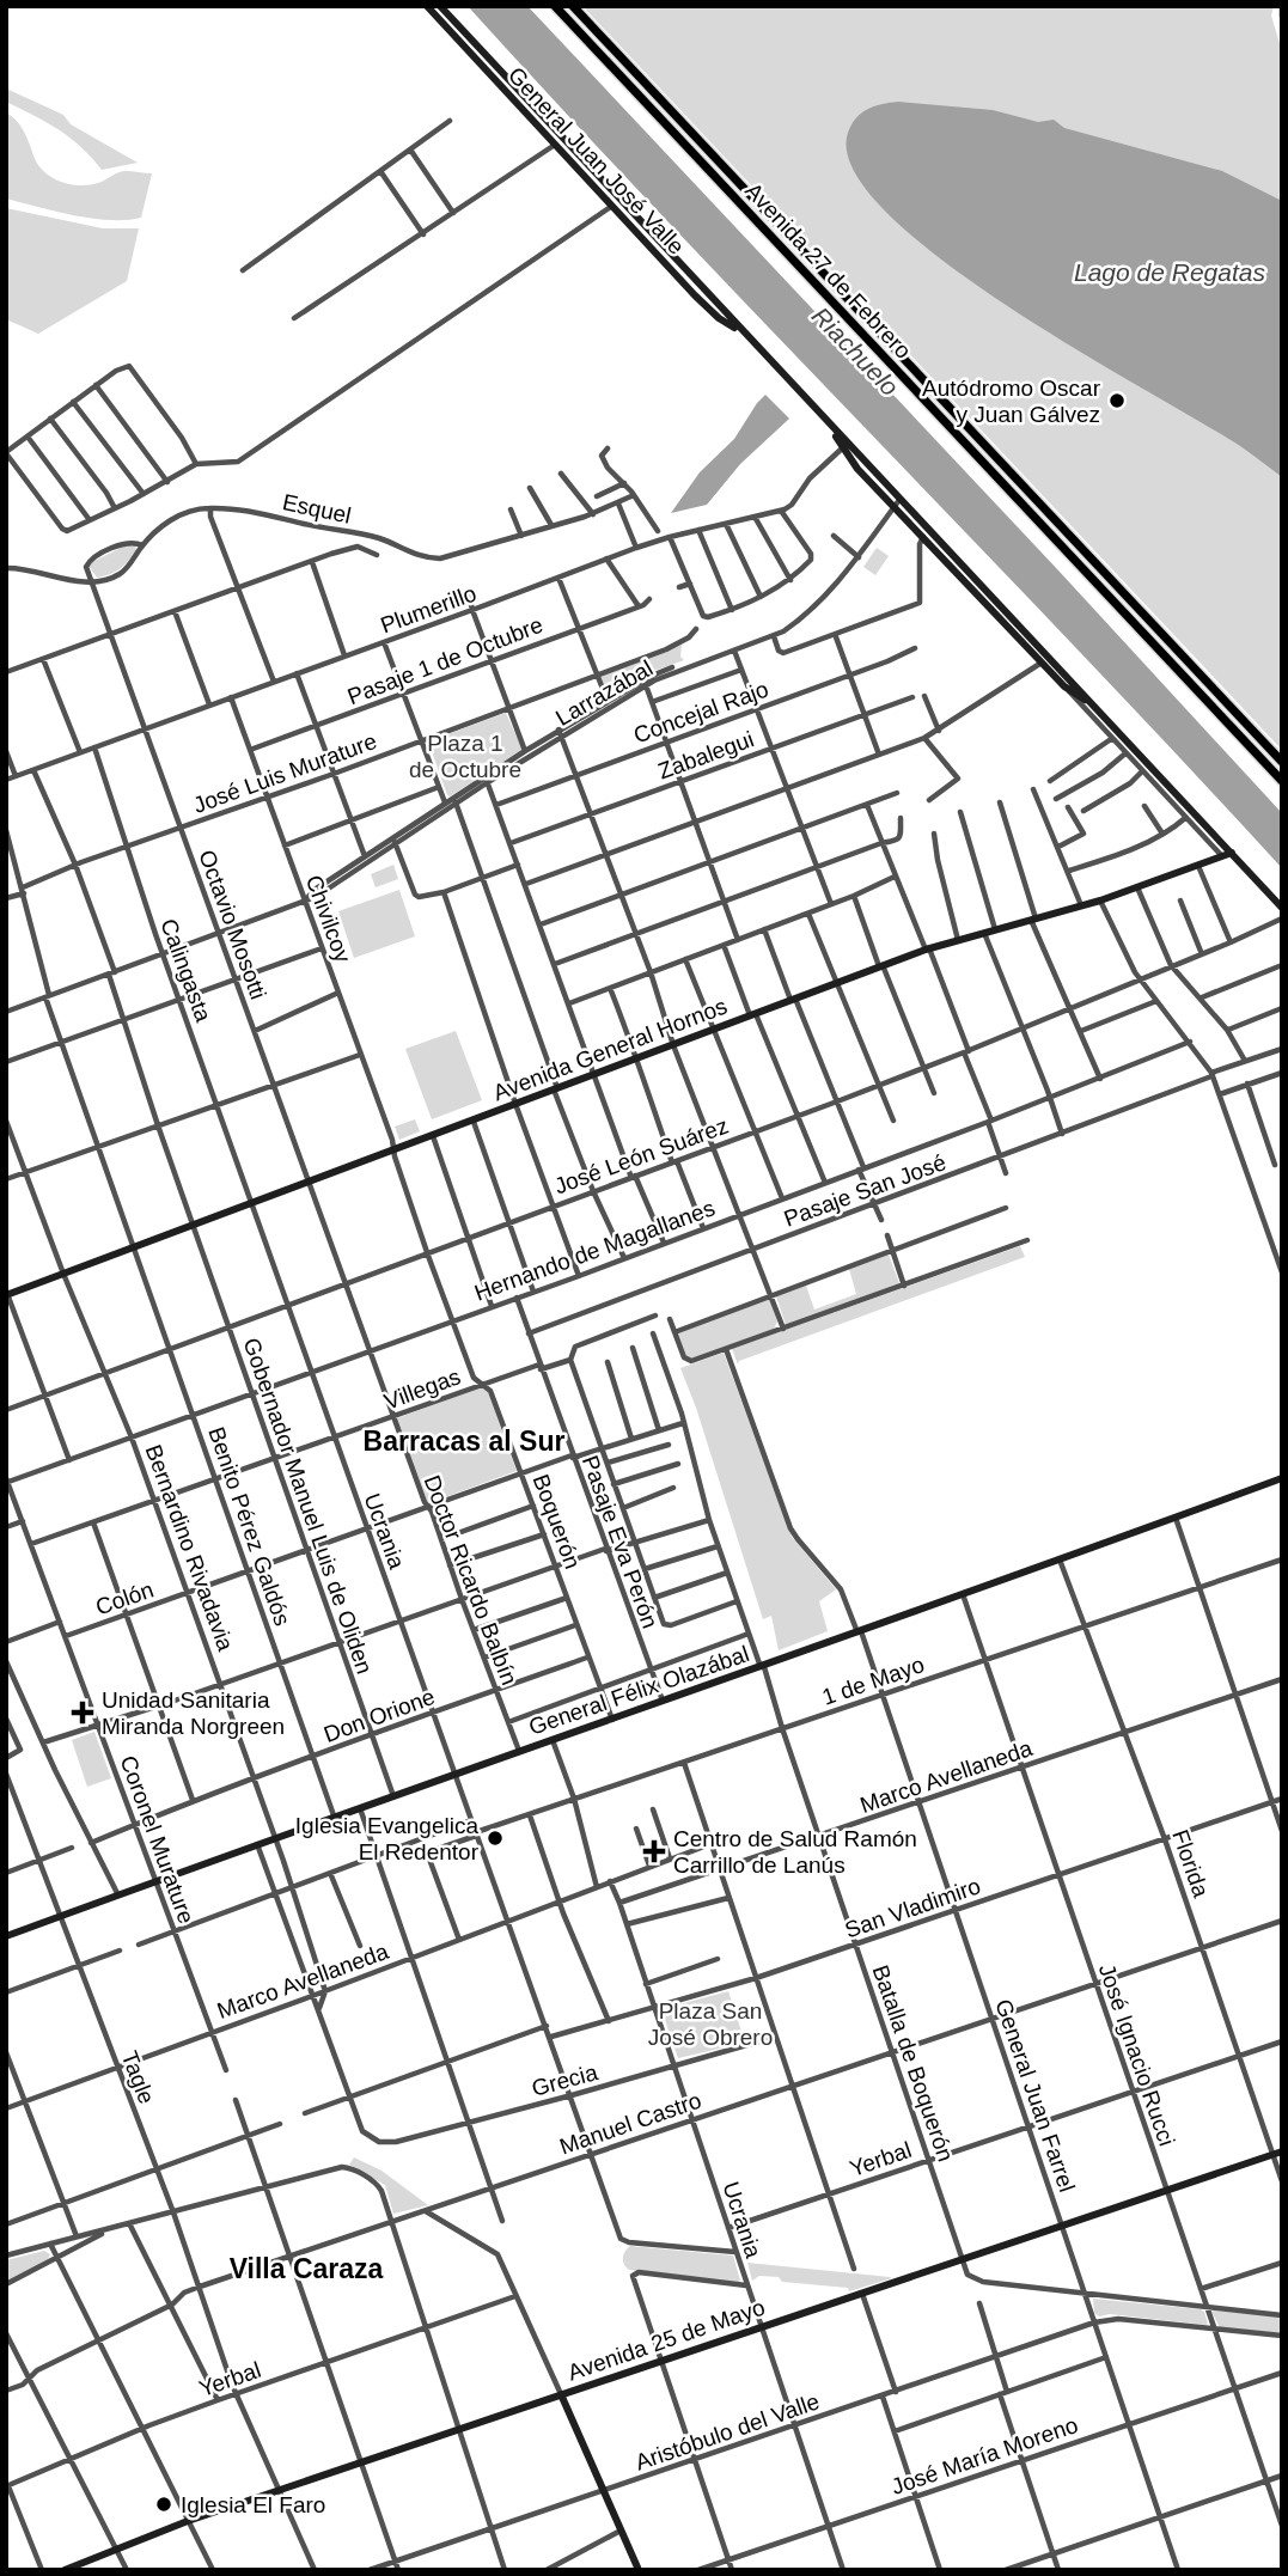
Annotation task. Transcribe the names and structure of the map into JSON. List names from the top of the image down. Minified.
{"streets":{"main road":["General Juan José Valle","Avenida 27 de Febrero","Avenida General Hornos","General Félix Olazábal","Avenida 25 de Mayo"],"street":["Esquel","Plumerillo","Pasaje 1 de Octubre","Larrazábal","Concejal Rajo","Zabalegui","José Luis Murature","Chivilcoy","Octavio Mosotti","Calingasta","José León Suárez","Pasaje San José","Hernando de Magallanes","Villegas","Gobernador Manuel Luis de Oliden","Boquerón","Benito Pérez Galdós","Ucrania","Pasaje Eva Perón","Bernardino Rivadavia","Doctor Ricardo Balbín","Colón","1 de Mayo","Don Orione","Marco Avellaneda","Coronel Murature","Florida","San Vladimiro","José Ignacio Rucci","Batalla de Boquerón","Tagle","Grecia","General Juan Farrel","Manuel Castro","Yerbal","Aristóbulo del Valle","José María Moreno"]},"crossings":[["General Juan José Valle","Larrazábal"],["General Juan José Valle","Avenida General Hornos"],["Esquel","Octavio Mosotti"],["Plumerillo","Chivilcoy"],["Plumerillo","Octavio Mosotti"],["Plumerillo","Calingasta"],["Plumerillo","Gobernador Manuel Luis de Oliden"],["Pasaje 1 de Octubre","Chivilcoy"],["Larrazábal","Chivilcoy"],["Larrazábal","Octavio Mosotti"],["Larrazábal","Calingasta"],["Larrazábal","Gobernador Manuel Luis de Oliden"],["Larrazábal","Benito Pérez Galdós"],["José Luis Murature","Chivilcoy"],["José Luis Murature","Octavio Mosotti"],["José Luis Murature","Calingasta"],["José Luis Murature","Gobernador Manuel Luis de Oliden"],["José Luis Murature","Benito Pérez Galdós"],["Chivilcoy","Avenida General Hornos"],["Chivilcoy","Boquerón"],["Octavio Mosotti","Avenida General Hornos"],["Octavio Mosotti","Doctor Ricardo Balbín"],["Calingasta","Avenida General Hornos"],["Calingasta","Ucrania"],["Avenida General Hornos","Gobernador Manuel Luis de Oliden"],["Avenida General Hornos","Boquerón"],["Avenida General Hornos","Benito Pérez Galdós"],["Avenida General Hornos","Ucrania"],["Avenida General Hornos","Bernardino Rivadavia"],["Avenida General Hornos","Doctor Ricardo Balbín"],["José León Suárez","Gobernador Manuel Luis de Oliden"],["José León Suárez","Boquerón"],["José León Suárez","Benito Pérez Galdós"],["José León Suárez","Ucrania"],["José León Suárez","Bernardino Rivadavia"],["José León Suárez","Doctor Ricardo Balbín"],["Pasaje San José","Pasaje Eva Perón"],["Hernando de Magallanes","Gobernador Manuel Luis de Oliden"],["Hernando de Magallanes","Boquerón"],["Hernando de Magallanes","Benito Pérez Galdós"],["Hernando de Magallanes","Ucrania"],["Hernando de Magallanes","Pasaje Eva Perón"],["Hernando de Magallanes","Bernardino Rivadavia"],["Hernando de Magallanes","Doctor Ricardo Balbín"],["Hernando de Magallanes","Coronel Murature"],["Villegas","Gobernador Manuel Luis de Oliden"],["Villegas","Boquerón"],["Villegas","Benito Pérez Galdós"],["Villegas","Ucrania"],["Villegas","Pasaje Eva Perón"],["Villegas","Bernardino Rivadavia"],["Villegas","Doctor Ricardo Balbín"],["Villegas","Coronel Murature"],["Gobernador Manuel Luis de Oliden","Colón"],["Gobernador Manuel Luis de Oliden","General Félix Olazábal"],["Gobernador Manuel Luis de Oliden","Don Orione"],["Boquerón","Colón"],["Boquerón","General Félix Olazábal"],["Boquerón","Don Orione"],["Benito Pérez Galdós","Colón"],["Benito Pérez Galdós","General Félix Olazábal"],["Benito Pérez Galdós","Don Orione"],["Ucrania","Colón"],["Ucrania","General Félix Olazábal"],["Ucrania","Don Orione"],["Ucrania","Marco Avellaneda"],["Ucrania","San Vladimiro"],["Ucrania","Grecia"],["Ucrania","Manuel Castro"],["Ucrania","Yerbal"],["Ucrania","Avenida 25 de Mayo"],["Ucrania","Aristóbulo del Valle"],["Ucrania","José María Moreno"],["Pasaje Eva Perón","Colón"],["Pasaje Eva Perón","General Félix Olazábal"],["Bernardino Rivadavia","Colón"],["Bernardino Rivadavia","General Félix Olazábal"],["Bernardino Rivadavia","Don Orione"],["Bernardino Rivadavia","Marco Avellaneda"],["Doctor Ricardo Balbín","Colón"],["Doctor Ricardo Balbín","General Félix Olazábal"],["Doctor Ricardo Balbín","Don Orione"],["Colón","Coronel Murature"],["Colón","Batalla de Boquerón"],["1 de Mayo","Marco Avellaneda"],["1 de Mayo","Florida"],["1 de Mayo","José Ignacio Rucci"],["1 de Mayo","Batalla de Boquerón"],["1 de Mayo","General Juan Farrel"],["General Félix Olazábal","Coronel Murature"],["General Félix Olazábal","Florida"],["General Félix Olazábal","José Ignacio Rucci"],["General Félix Olazábal","Batalla de Boquerón"],["General Félix Olazábal","Tagle"],["General Félix Olazábal","General Juan Farrel"],["Don Orione","Coronel Murature"],["Marco Avellaneda","Coronel Murature"],["Marco Avellaneda","Florida"],["Marco Avellaneda","José Ignacio Rucci"],["Marco Avellaneda","Batalla de Boquerón"],["Marco Avellaneda","Tagle"],["Marco Avellaneda","General Juan Farrel"],["Florida","San Vladimiro"],["Florida","Manuel Castro"],["Florida","Yerbal"],["Florida","Avenida 25 de Mayo"],["San Vladimiro","José Ignacio Rucci"],["San Vladimiro","Batalla de Boquerón"],["San Vladimiro","General Juan Farrel"],["José Ignacio Rucci","Manuel Castro"],["José Ignacio Rucci","Yerbal"],["José Ignacio Rucci","Avenida 25 de Mayo"],["José Ignacio Rucci","Aristóbulo del Valle"],["José Ignacio Rucci","José María Moreno"],["Batalla de Boquerón","General Juan Farrel"],["Batalla de Boquerón","Manuel Castro"],["Batalla de Boquerón","Yerbal"],["Batalla de Boquerón","Avenida 25 de Mayo"],["Tagle","Manuel Castro"],["Tagle","Yerbal"],["Tagle","Avenida 25 de Mayo"],["General Juan Farrel","Manuel Castro"],["General Juan Farrel","Yerbal"],["General Juan Farrel","Avenida 25 de Mayo"],["General Juan Farrel","Aristóbulo del Valle"],["General Juan Farrel","José María Moreno"]],"districts":["Barracas al Sur","Villa Caraza"],"water":["Lago de Regatas","Riachuelo"],"parks":["Plaza 1 de Octubre","Plaza San José Obrero"],"places":{"other":["Autódromo Oscar y Juan Gálvez","Iglesia Evangelica El Redentor","Iglesia El Faro"],"health":["Unidad Sanitaria Miranda Norgreen","Centro de Salud Ramón Carrillo de Lanús"]}}
